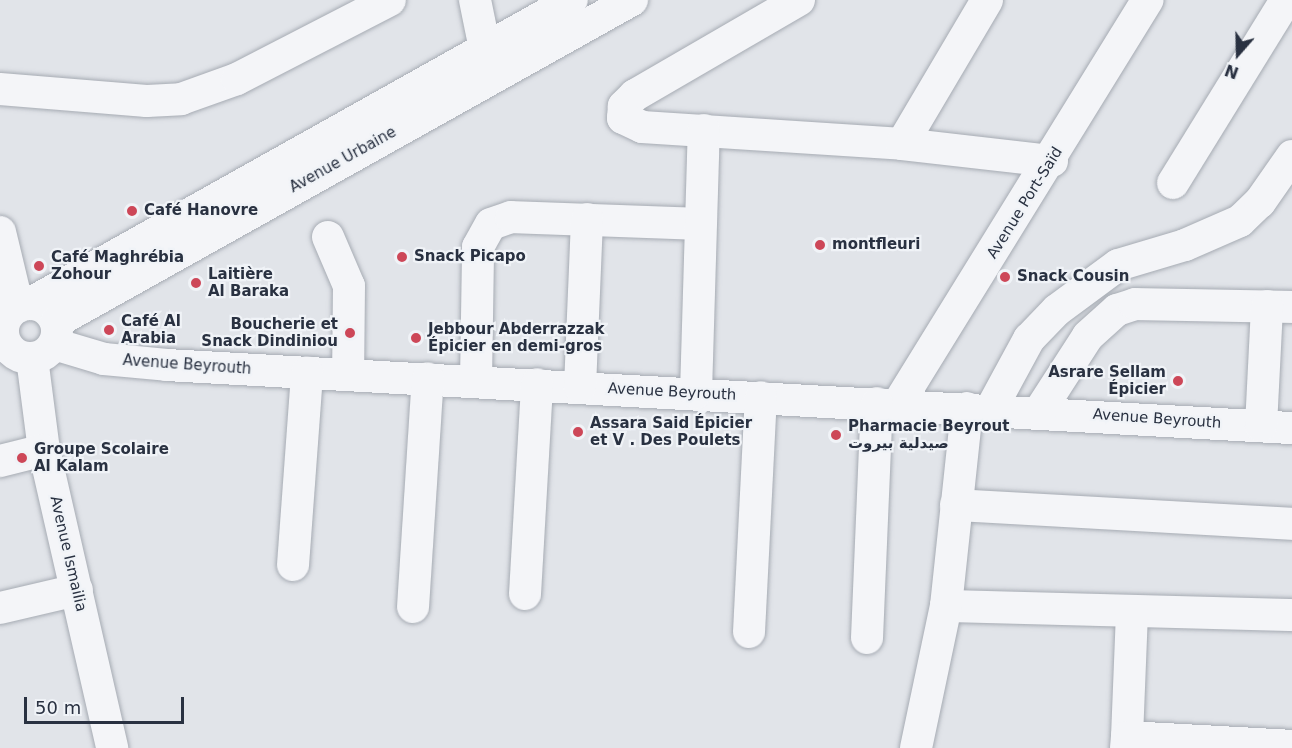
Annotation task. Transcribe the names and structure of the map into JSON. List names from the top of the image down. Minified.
{"streets":{"street":["Avenue Urbaine","Avenue Port-Saïd","Avenue Beyrouth","Avenue Ismailia"]},"crossings":[["Avenue Urbaine","Avenue Beyrouth"],["Avenue Urbaine","Avenue Ismailia"],["Avenue Port-Saïd","Avenue Beyrouth"],["Avenue Beyrouth","Avenue Ismailia"]],"places":["Café Hanovre","montfleuri","Snack Picapo","Café Maghrébia Zohour","Snack Cousin","Laitière Al Baraka","Café Al Arabia","Boucherie et Snack Dindiniou","Jebbour Abderrazzak Épicier en demi-gros","Asrare Sellam Épicier","Assara Said Épicier et V . Des Poulets","Pharmacie Beyrout صيدلية بيروت","Groupe Scolaire Al Kalam"],"scale_bar":"50 m","north":"bottom"}
